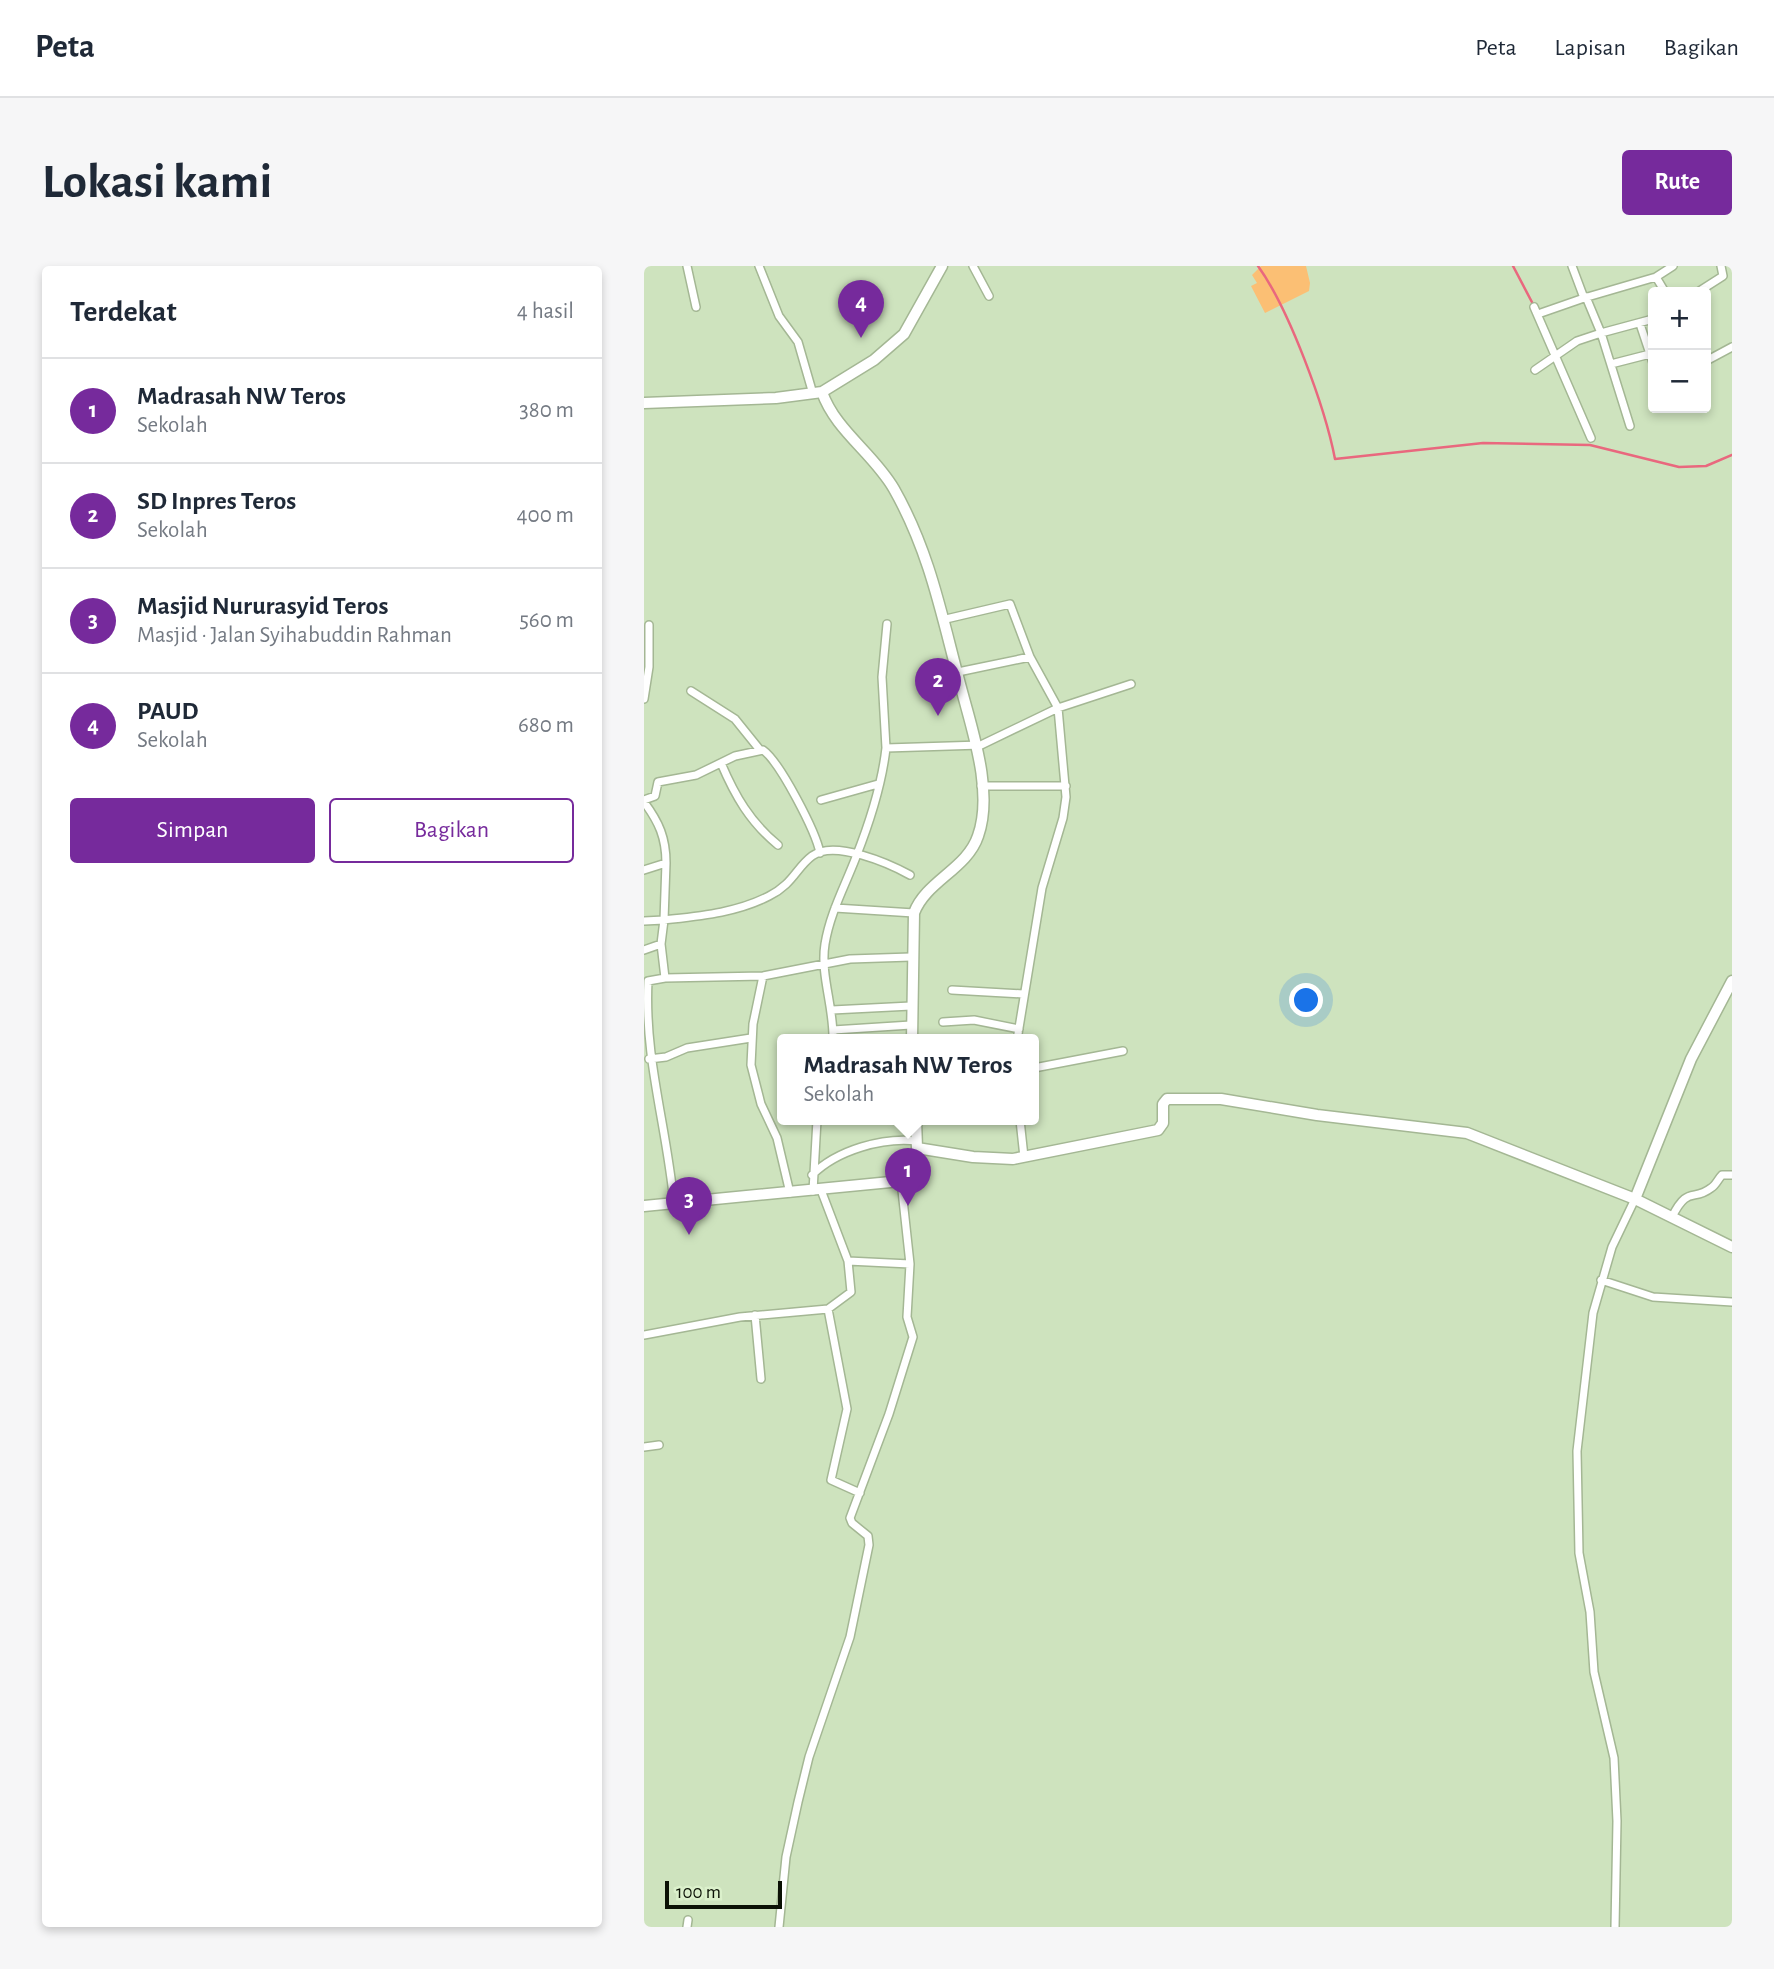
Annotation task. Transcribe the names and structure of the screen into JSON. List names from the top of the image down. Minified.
{"scale_bar":"100 m","page":{"header":"Peta","nav":["Peta","Lapisan","Bagikan"],"buttons":["Rute",["Simpan","Bagikan"]],"title":"Lokasi kami","heading":["Terdekat","4 hasil"],"pins":["4","2","1","3"],"map_buttons":["+","−"],"list":[{"mark":"1","name":"Madrasah NW Teros","note":"Sekolah","value":"380 m"},{"mark":"2","name":"SD Inpres Teros","note":"Sekolah","value":"400 m"},{"mark":"3","name":"Masjid Nururasyid Teros","note":"Masjid · Jalan Syihabuddin Rahman","value":"560 m"},{"mark":"4","name":"PAUD","note":"Sekolah","value":"680 m"}],"popup":["Madrasah NW Teros","Sekolah"],"scale":"100 m"}}
